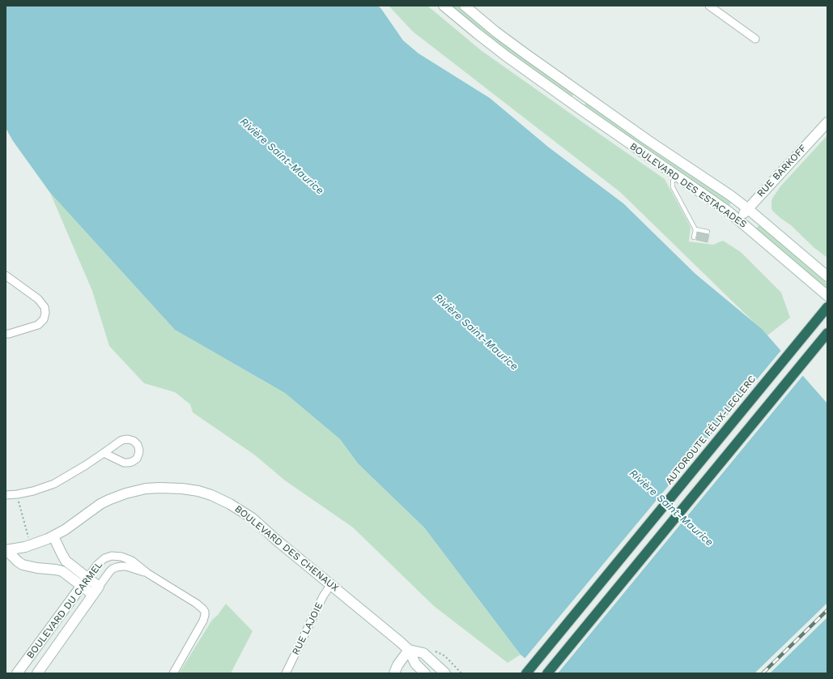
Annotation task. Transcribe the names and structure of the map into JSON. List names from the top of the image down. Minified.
{"streets":{"highway":["AUTOROUTE FÉLIX-LECLERC"],"street":["RUE BARKOFF","BOULEVARD DES ESTACADES","BOULEVARD DES CHENAUX","BOULEVARD DU CARMEL","RUE LAJOIE"]},"crossings":[["RUE BARKOFF","BOULEVARD DES ESTACADES"],["BOULEVARD DES CHENAUX","RUE LAJOIE"]],"water":["Rivière Saint-Maurice"]}
